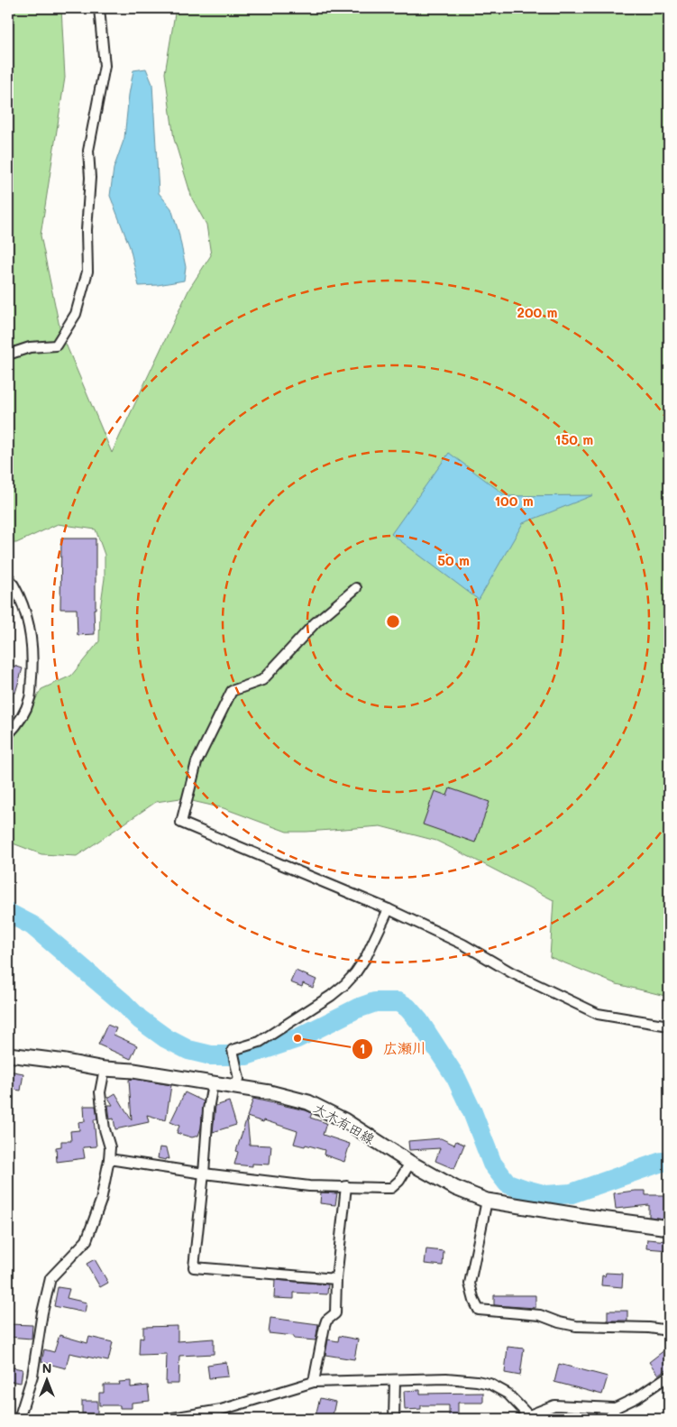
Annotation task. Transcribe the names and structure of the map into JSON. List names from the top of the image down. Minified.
{"streets":{"main road":["大木有田線"]},"places":["広瀬川"],"north":"top","rings":["200 m","150 m","100 m","50 m"]}
